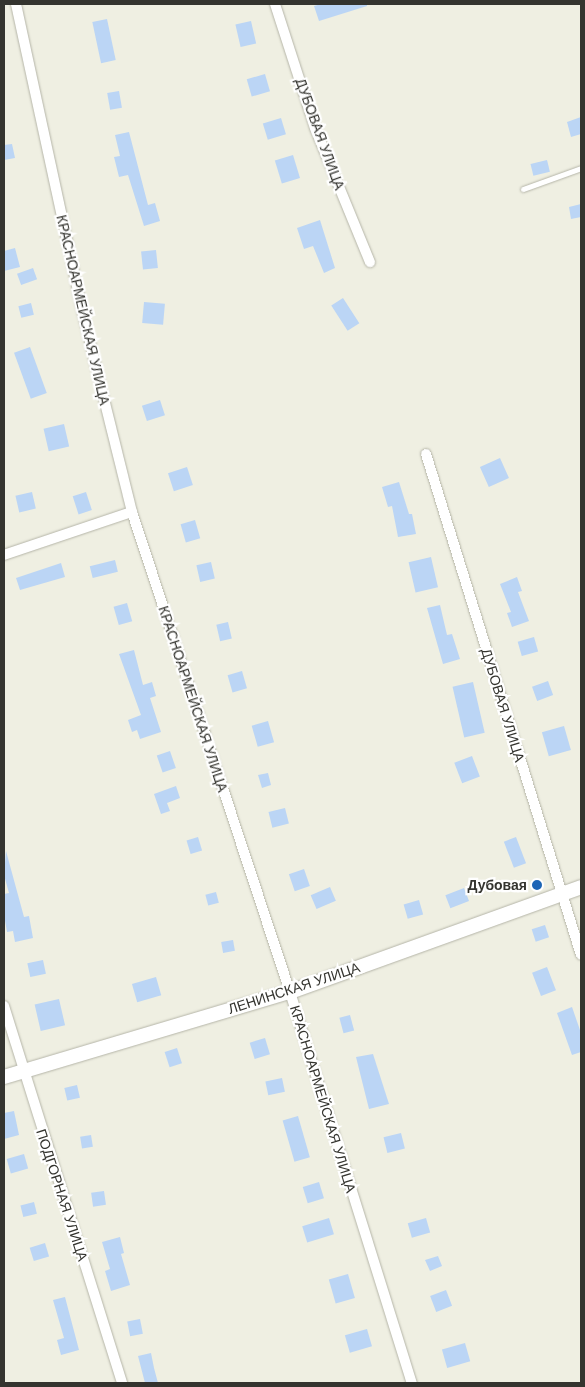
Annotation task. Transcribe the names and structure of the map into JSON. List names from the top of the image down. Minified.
{"streets":{"main road":["ЛЕНИНСКАЯ УЛИЦА"],"street":["ДУБОВАЯ УЛИЦА","КРАСНОАРМЕЙСКАЯ УЛИЦА","ПОДГОРНАЯ УЛИЦА"]},"crossings":[["ДУБОВАЯ УЛИЦА","ЛЕНИНСКАЯ УЛИЦА"],["КРАСНОАРМЕЙСКАЯ УЛИЦА","ЛЕНИНСКАЯ УЛИЦА"],["ЛЕНИНСКАЯ УЛИЦА","ПОДГОРНАЯ УЛИЦА"]],"places":["Дубовая"]}
